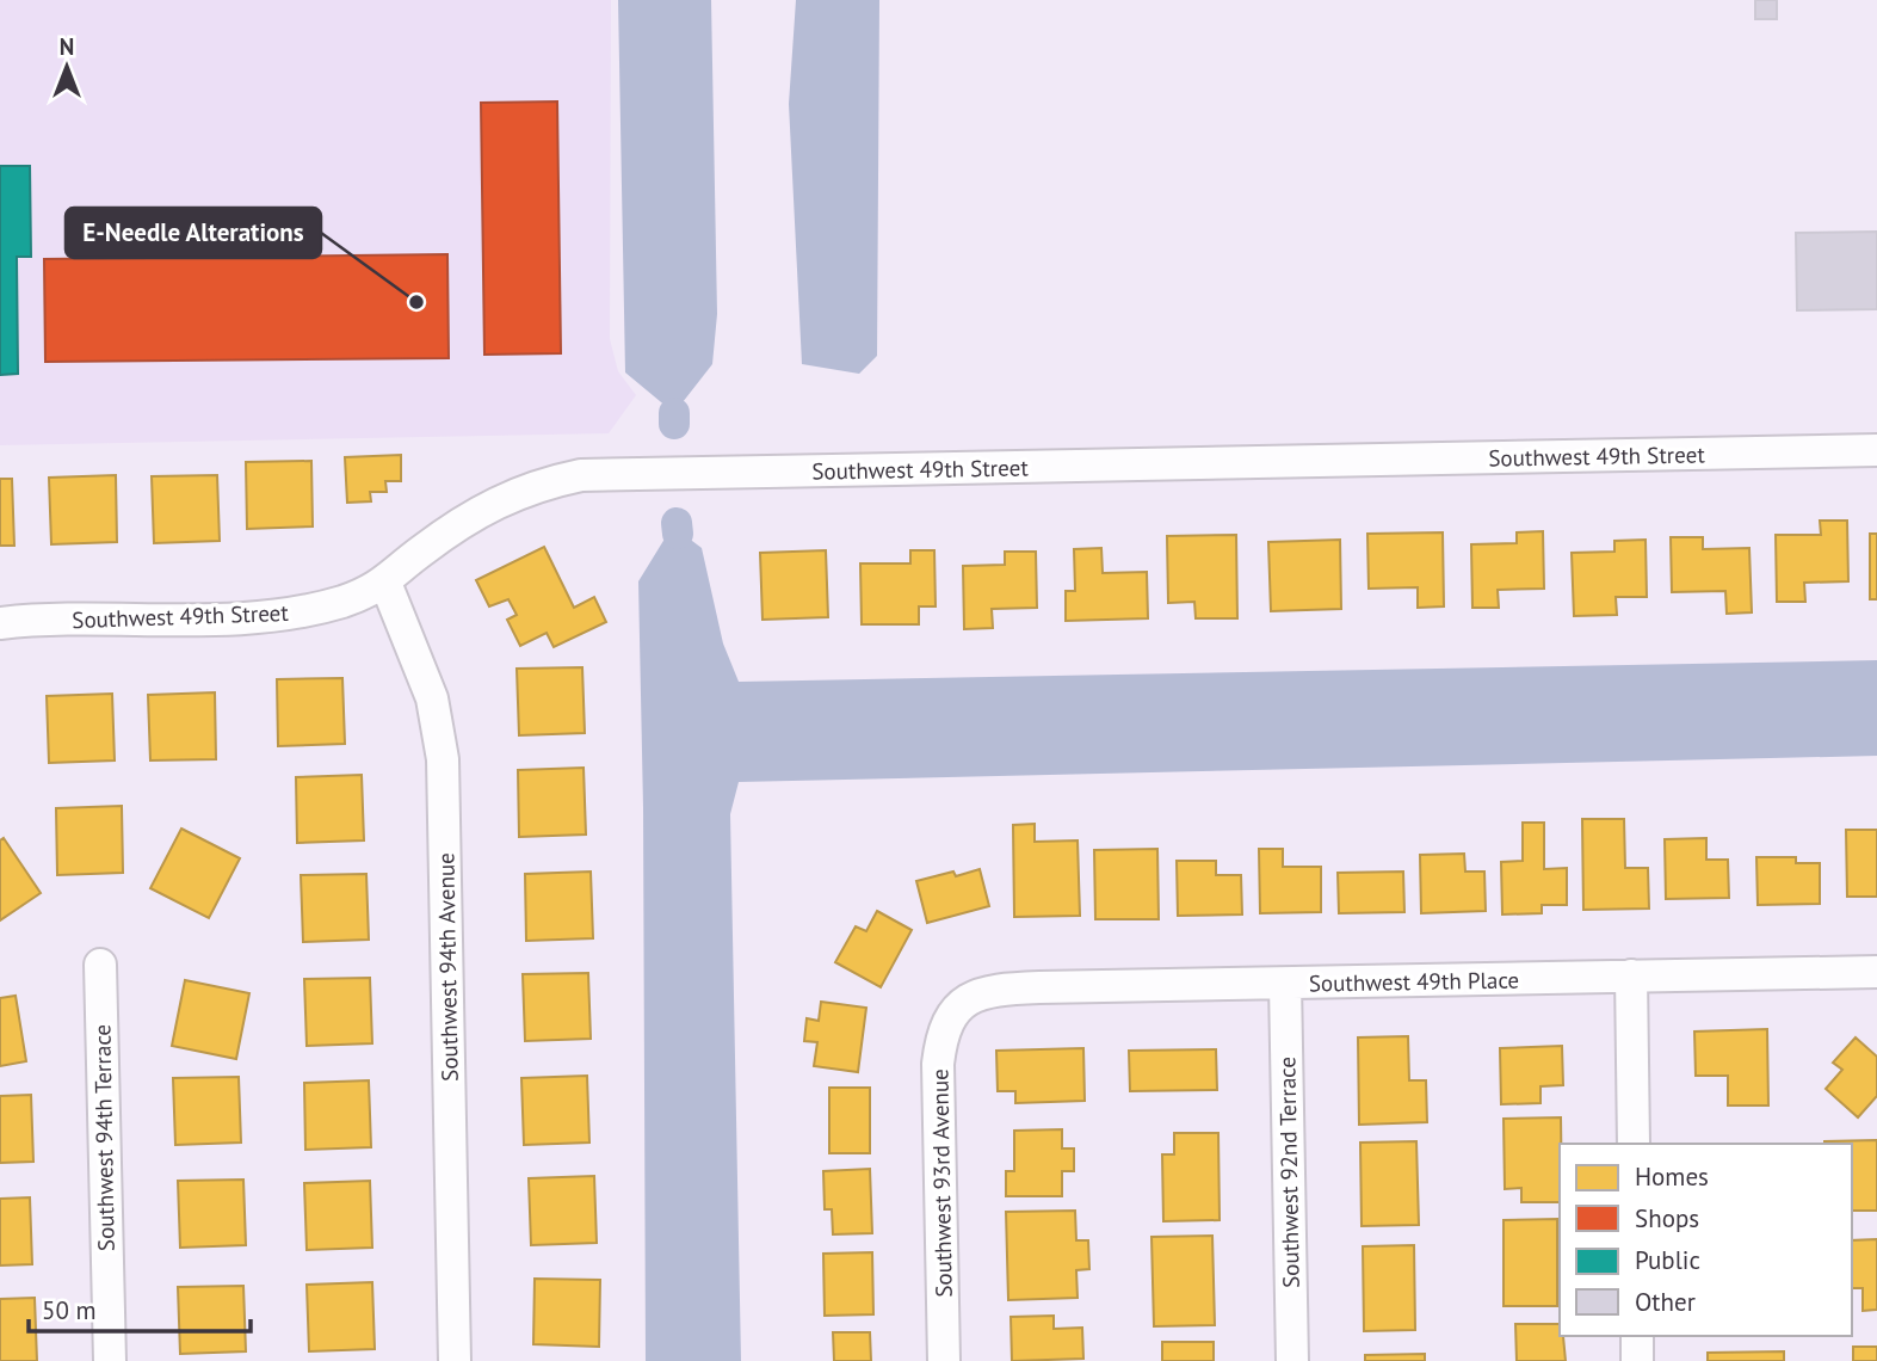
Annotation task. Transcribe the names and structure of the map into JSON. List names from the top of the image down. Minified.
{"streets":{"street":["Southwest 49th Street","Southwest 94th Avenue","Southwest 49th Place","Southwest 94th Terrace","Southwest 92nd Terrace","Southwest 93rd Avenue"]},"crossings":[["Southwest 49th Street","Southwest 94th Avenue"],["Southwest 49th Place","Southwest 92nd Terrace"],["Southwest 49th Place","Southwest 93rd Avenue"]],"places":["E-Needle Alterations"],"legend":["Homes","Shops","Public","Other"],"scale_bar":"50 m","north":"top"}
